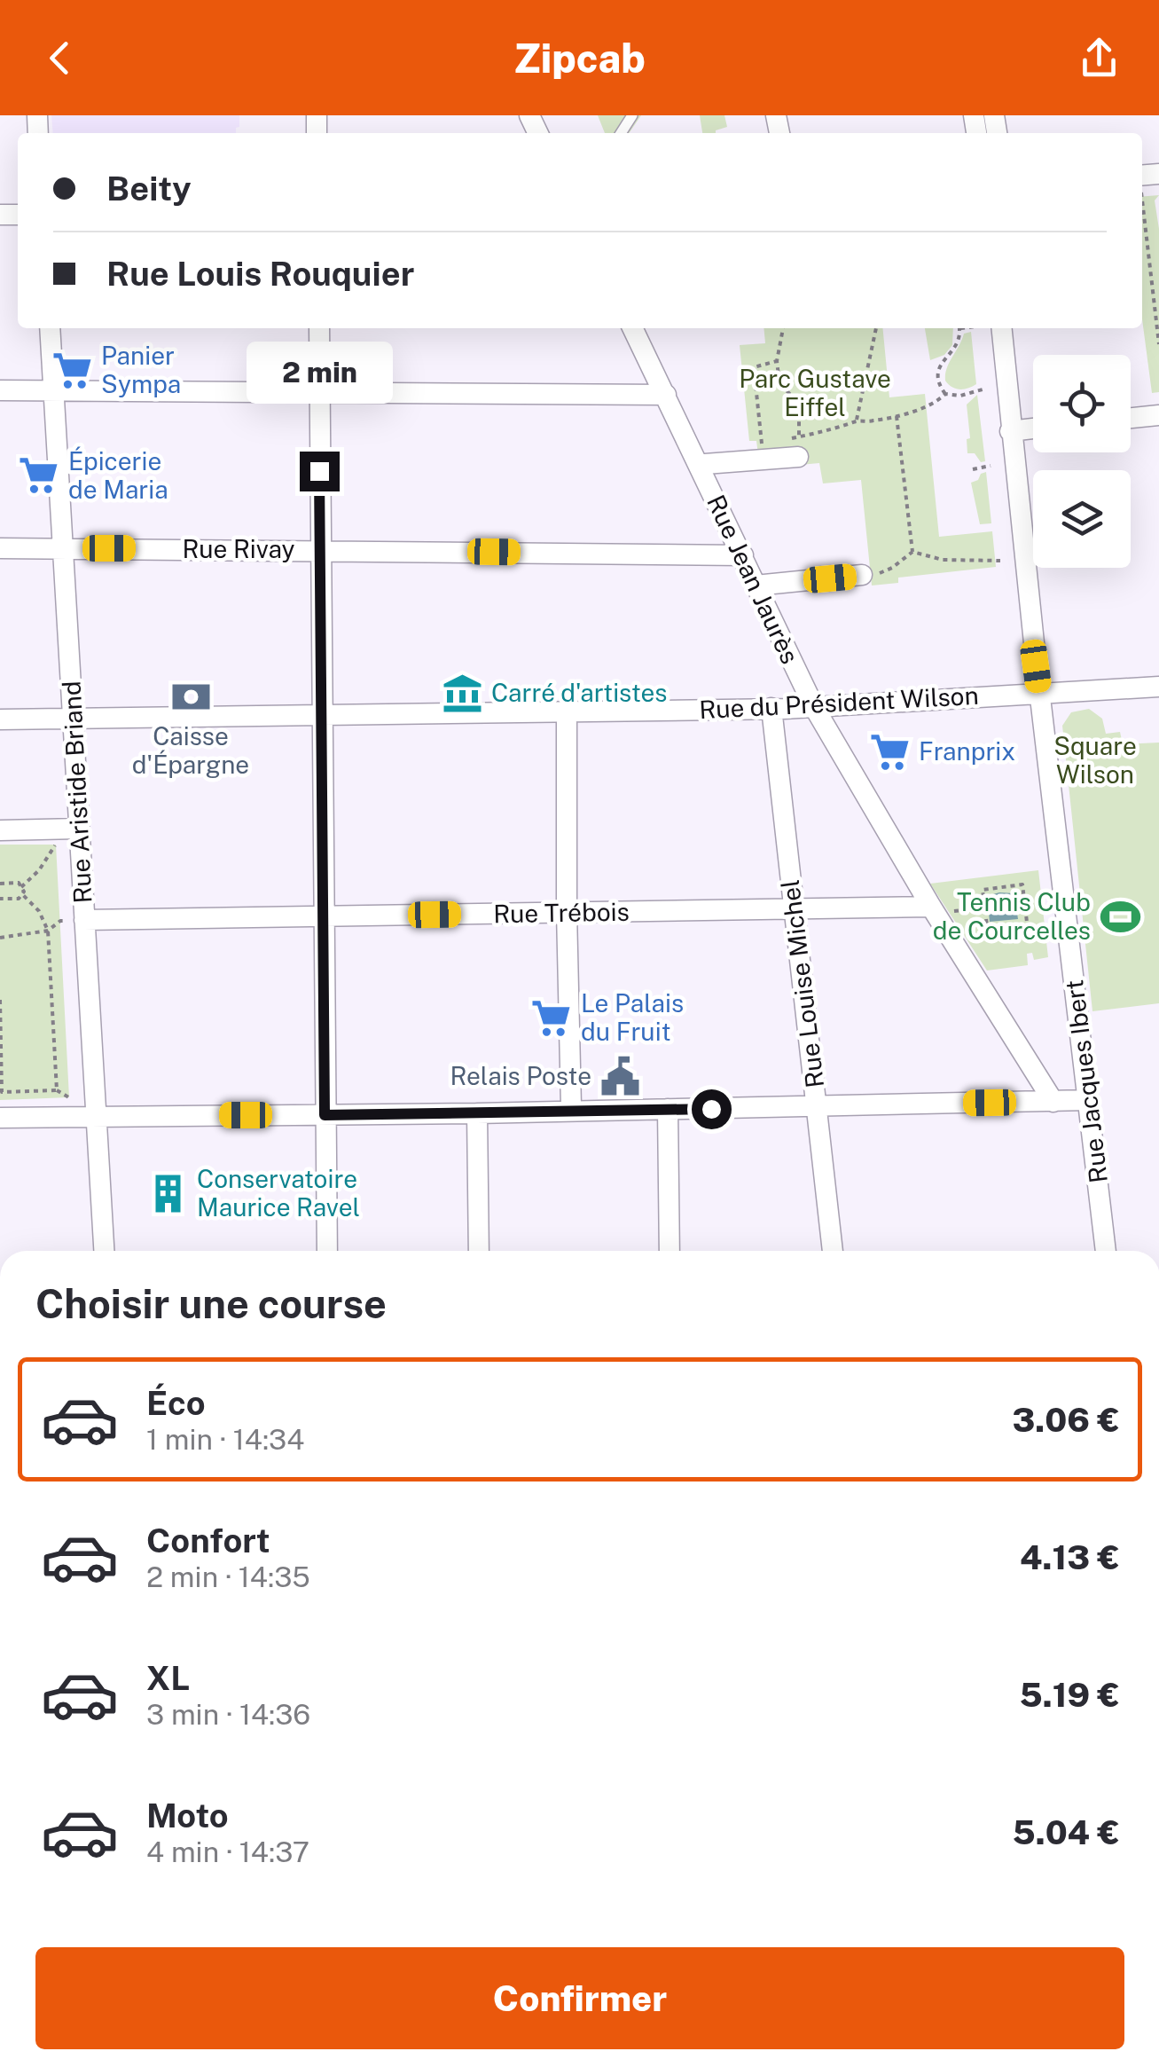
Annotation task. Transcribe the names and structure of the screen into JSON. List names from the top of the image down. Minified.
{"streets":{"street":["Rue Rivay","Rue Jean Jaurès","Rue du Président Wilson","Rue Aristide Briand","Rue Trébois","Rue Louise Michel","Rue Jacques Ibert"]},"crossings":[["Rue Rivay","Rue Jean Jaurès"],["Rue Rivay","Rue Aristide Briand"],["Rue Jean Jaurès","Rue du Président Wilson"],["Rue Jean Jaurès","Rue Trébois"],["Rue du Président Wilson","Rue Aristide Briand"],["Rue du Président Wilson","Rue Louise Michel"],["Rue du Président Wilson","Rue Jacques Ibert"],["Rue Aristide Briand","Rue Trébois"],["Rue Trébois","Rue Louise Michel"]],"parks":["Parc Gustave Eiffel","Square Wilson"],"places":{"supermarket":["Panier Sympa","Épicerie de Maria","Franprix","Le Palais du Fruit"],"museum":["Carré d'artistes"],"bank":["Caisse d'Épargne"],"sports":["Tennis Club de Courcelles"],"public building":["Relais Poste"],"building":["Conservatoire Maurice Ravel"]},"page":{"header":"Zipcab","banner":["Beity","Rue Louis Rouquier"],"bubble":"2 min","heading":"Choisir une course","list":[{"name":"Éco","note":"1 min · 14:34","value":"3.06 €"},{"name":"Confort","note":"2 min · 14:35","value":"4.13 €"},{"name":"XL","note":"3 min · 14:36","value":"5.19 €"},{"name":"Moto","note":"4 min · 14:37","value":"5.04 €"}],"buttons":"Confirmer"}}
